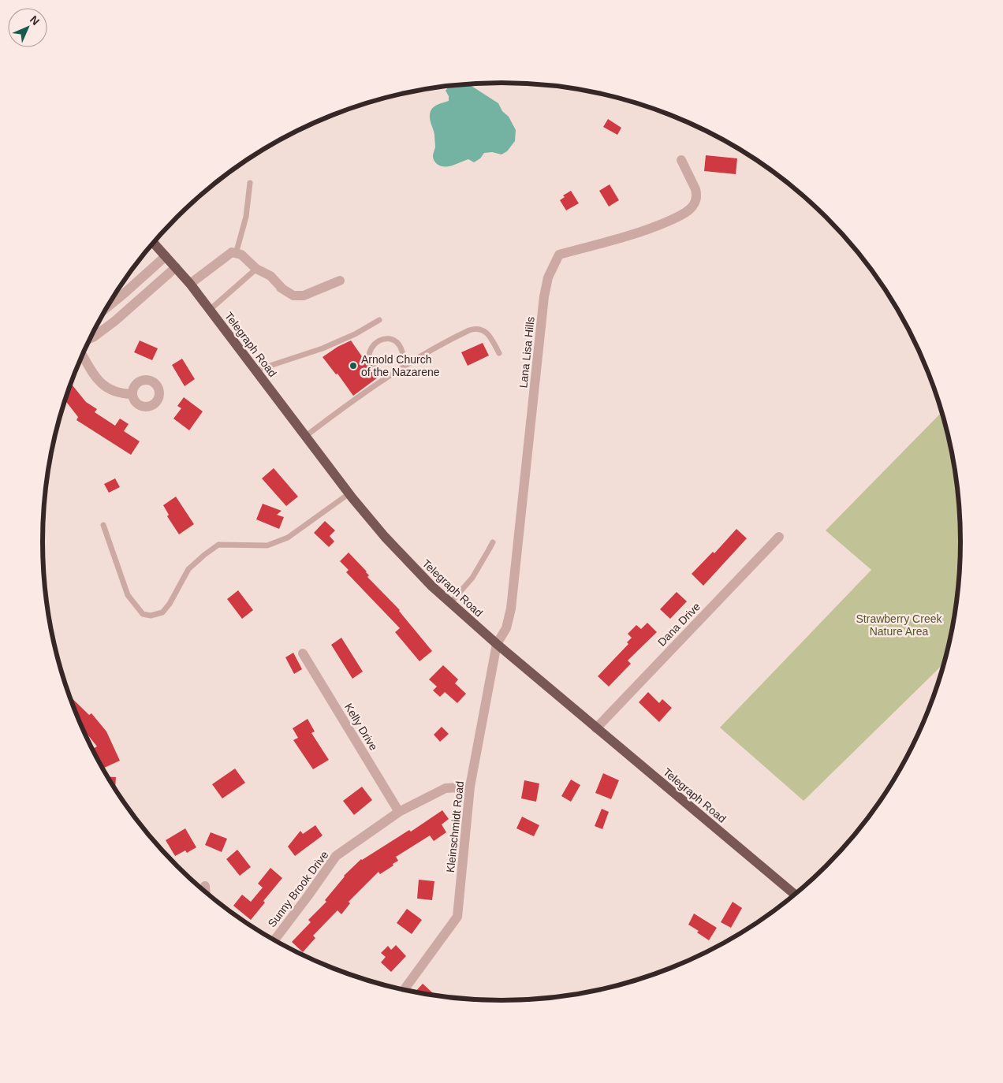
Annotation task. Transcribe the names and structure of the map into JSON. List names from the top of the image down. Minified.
{"streets":{"main road":["Telegraph Road"],"street":["Lana Lisa Hills","Dana Drive","Kelly Drive","Kleinschmidt Road","Sunny Brook Drive"]},"crossings":[["Telegraph Road","Lana Lisa Hills"],["Telegraph Road","Dana Drive"],["Telegraph Road","Kleinschmidt Road"],["Lana Lisa Hills","Kleinschmidt Road"],["Kelly Drive","Sunny Brook Drive"],["Kleinschmidt Road","Sunny Brook Drive"]],"parks":["Strawberry Creek Nature Area"],"places":["Arnold Church of the Nazarene"],"north":"top right"}
